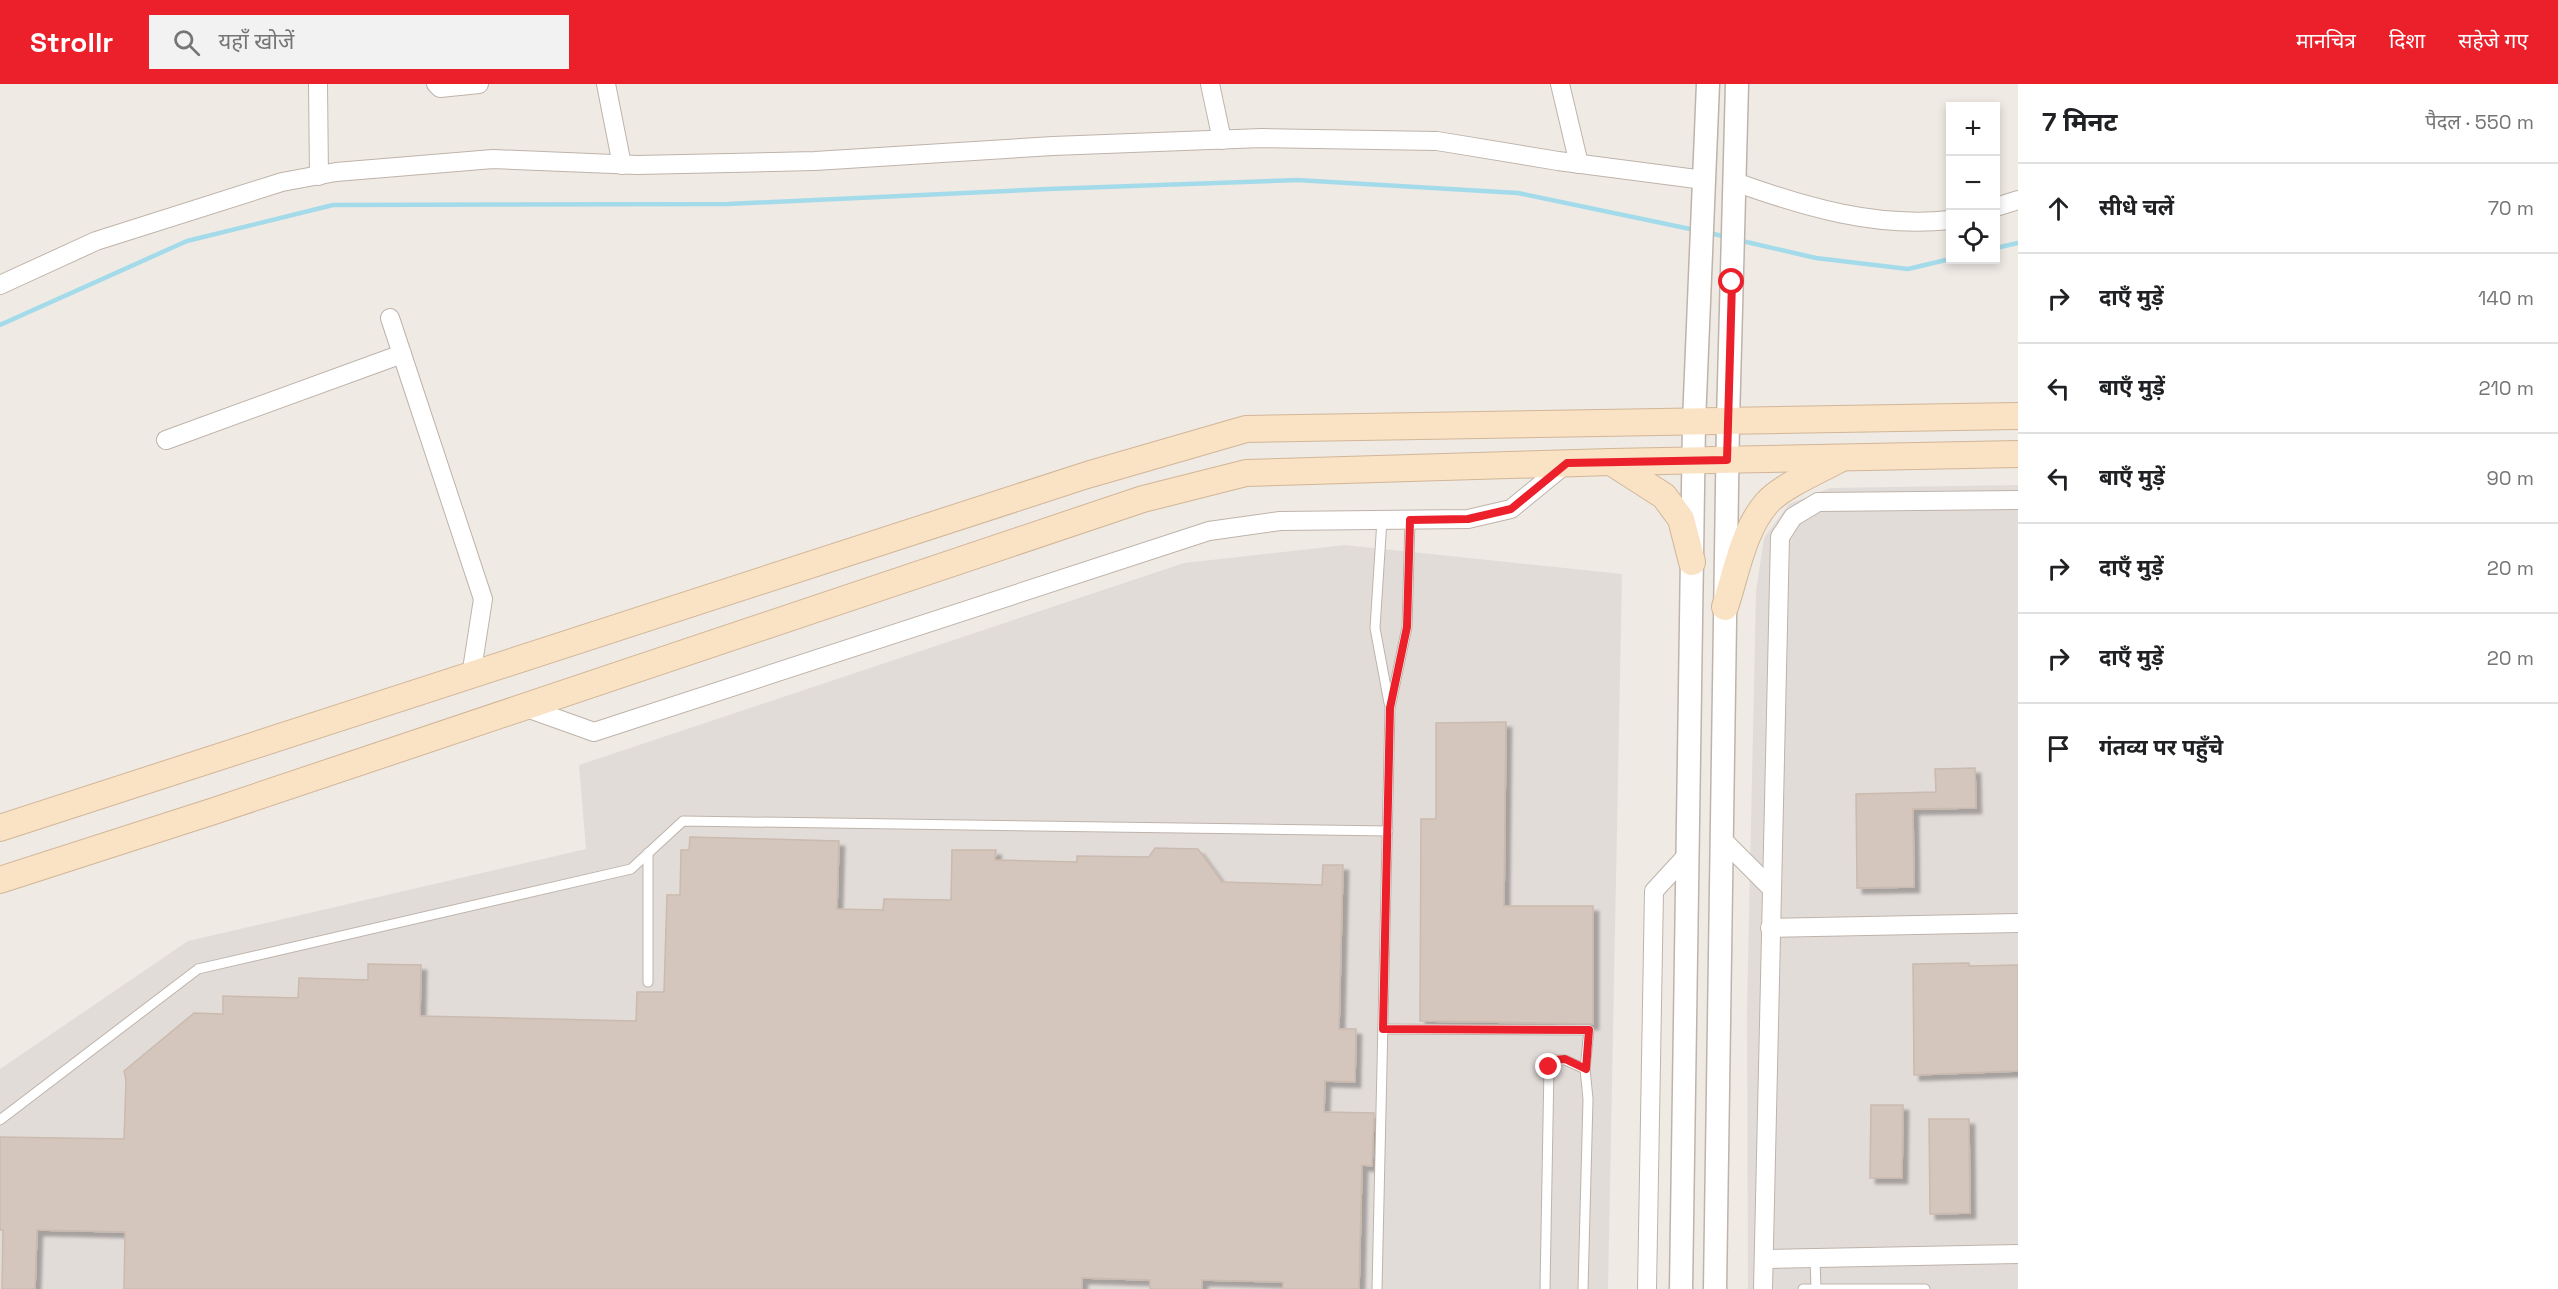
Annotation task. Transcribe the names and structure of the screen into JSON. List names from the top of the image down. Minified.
{"page":{"header":"Strollr","search":"यहाँ खोजें","nav":["मानचित्र","दिशा","सहेजे गए"],"heading":["7 मिनट","पैदल · 550 m"],"map_buttons":["+","−"],"list":[["सीधे चलें","70 m"],["दाएँ मुड़ें","140 m"],["बाएँ मुड़ें","210 m"],["बाएँ मुड़ें","90 m"],["दाएँ मुड़ें","20 m"],["दाएँ मुड़ें","20 m"],"गंतव्य पर पहुँचे"]}}
